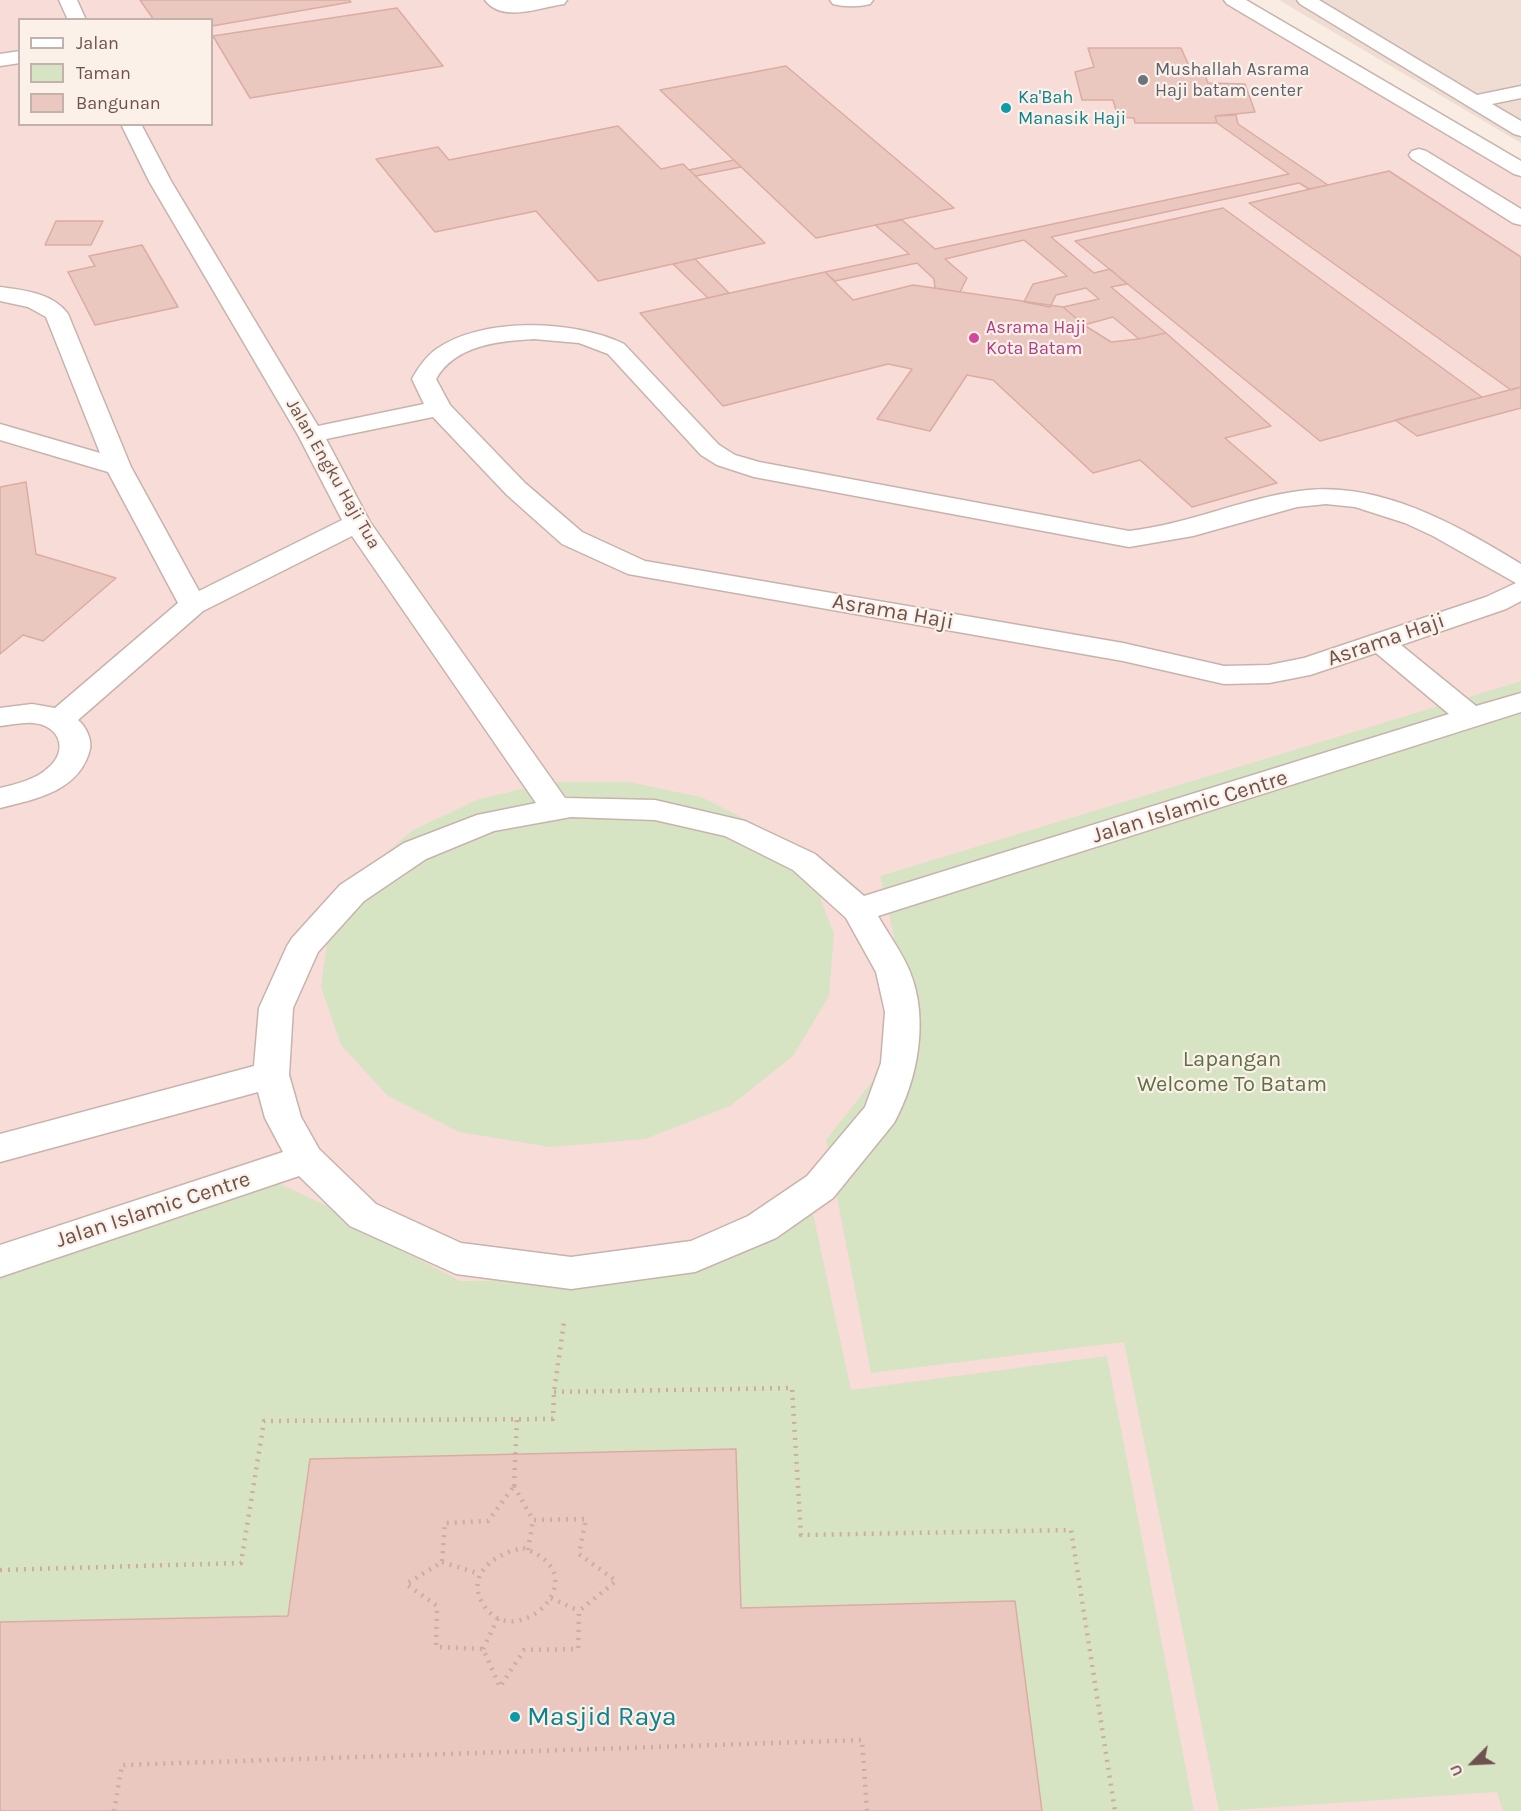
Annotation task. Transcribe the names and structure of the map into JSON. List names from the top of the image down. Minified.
{"streets":{"street":["Jalan Engku Haji Tua","Asrama Haji","Jalan Islamic Centre"]},"parks":["Lapangan Welcome To Batam"],"places":["Mushallah Asrama Haji batam center","Ka'Bah Manasik Haji","Asrama Haji Kota Batam","Masjid Raya"],"legend":["Jalan","Taman","Bangunan"],"north":"bottom left"}
